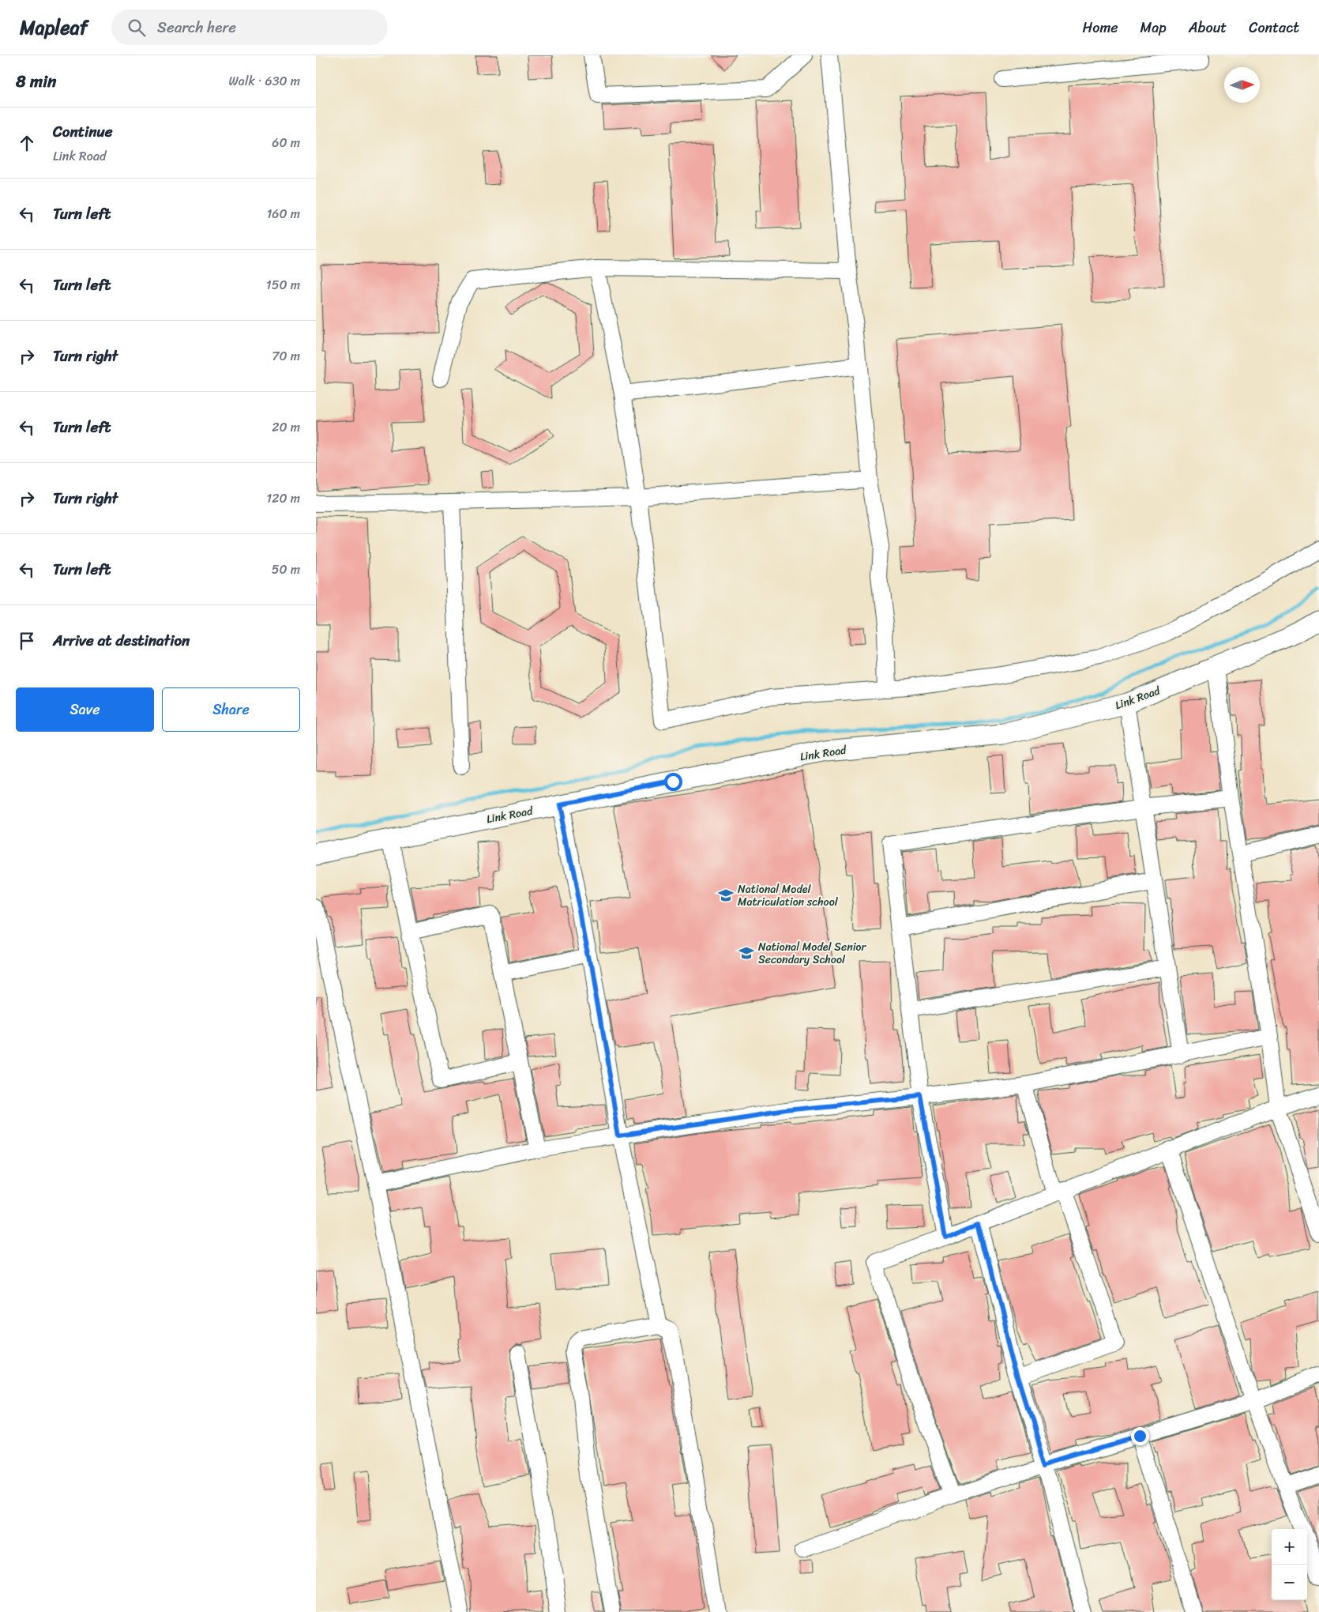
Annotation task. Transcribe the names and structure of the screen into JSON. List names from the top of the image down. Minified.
{"streets":{"street":["Link Road"]},"places":{"school or university":["National Model Matriculation school","National Model Senior Secondary School"]},"north":"right","page":{"header":"Mapleaf","search":"Search here","nav":["Home","Map","About","Contact"],"heading":["8 min","Walk · 630 m"],"list":[["Continue","Link Road","60 m"],["Turn left","160 m"],["Turn left","150 m"],["Turn right","70 m"],["Turn left","20 m"],["Turn right","120 m"],["Turn left","50 m"],"Arrive at destination"],"buttons":["Save","Share"],"map_buttons":["+","−"]}}
